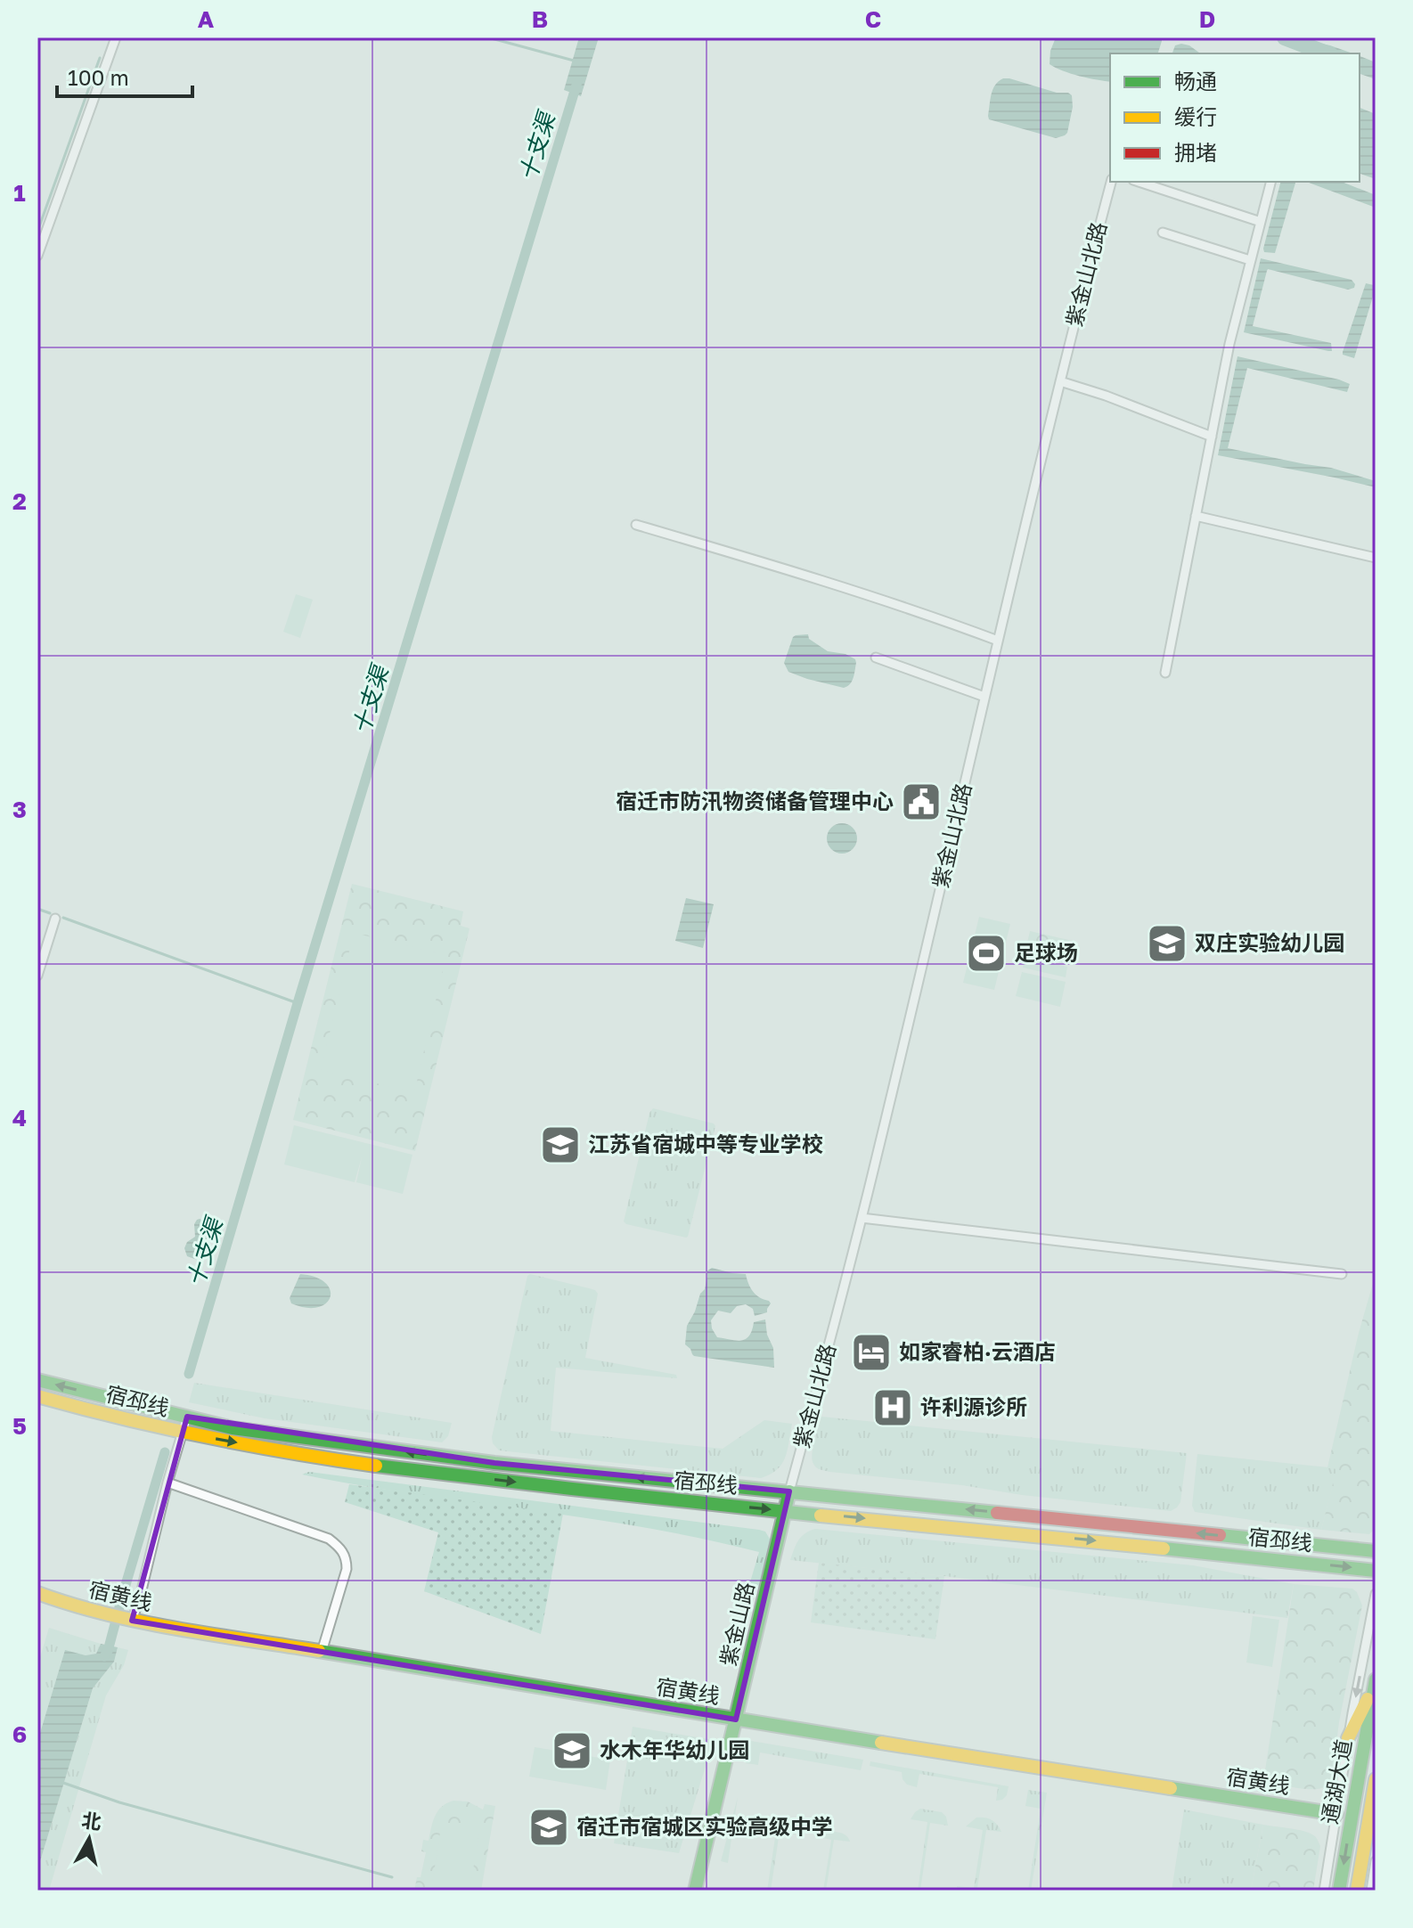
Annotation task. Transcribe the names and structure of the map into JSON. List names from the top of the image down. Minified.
{"streets":{"main road":["宿邳线","宿黄线","紫金山路","通湖大道"],"street":["紫金山北路"]},"crossings":[["紫金山北路","宿邳线"],["紫金山北路","紫金山路"],["宿邳线","紫金山路"],["宿黄线","紫金山路"]],"water":["十支渠"],"places":{"public building":["宿迁市防汛物资储备管理中心"],"school or university":["双庄实验幼儿园","江苏省宿城中等专业学校","水木年华幼儿园","宿迁市宿城区实验高级中学"],"sports":["足球场"],"hotel":["如家睿柏·云酒店"],"hospital":["许利源诊所"]},"legend":["畅通","缓行","拥堵"],"scale_bar":"100 m","north":"top","grid":{"columns":["A","B","C","D"],"rows":["1","2","3","4","5","6"]}}
